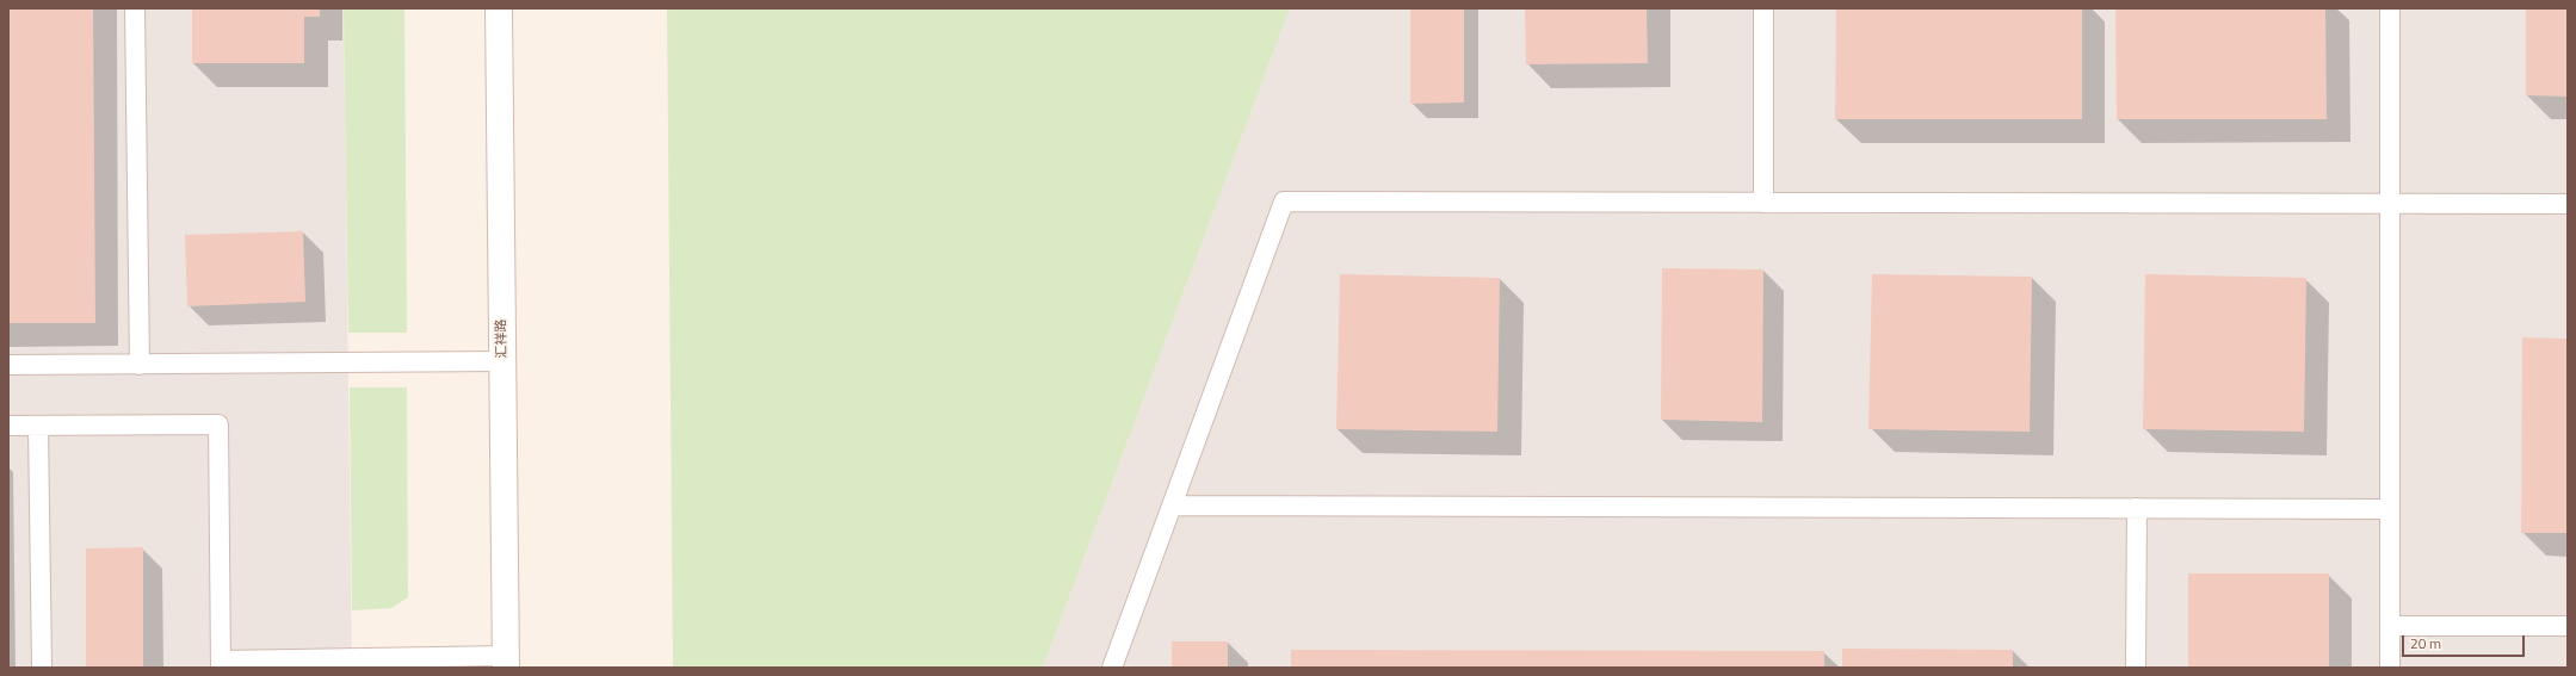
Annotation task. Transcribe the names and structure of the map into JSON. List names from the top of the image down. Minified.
{"streets":{"main road":["汇祥路"]},"scale_bar":"20 m"}
